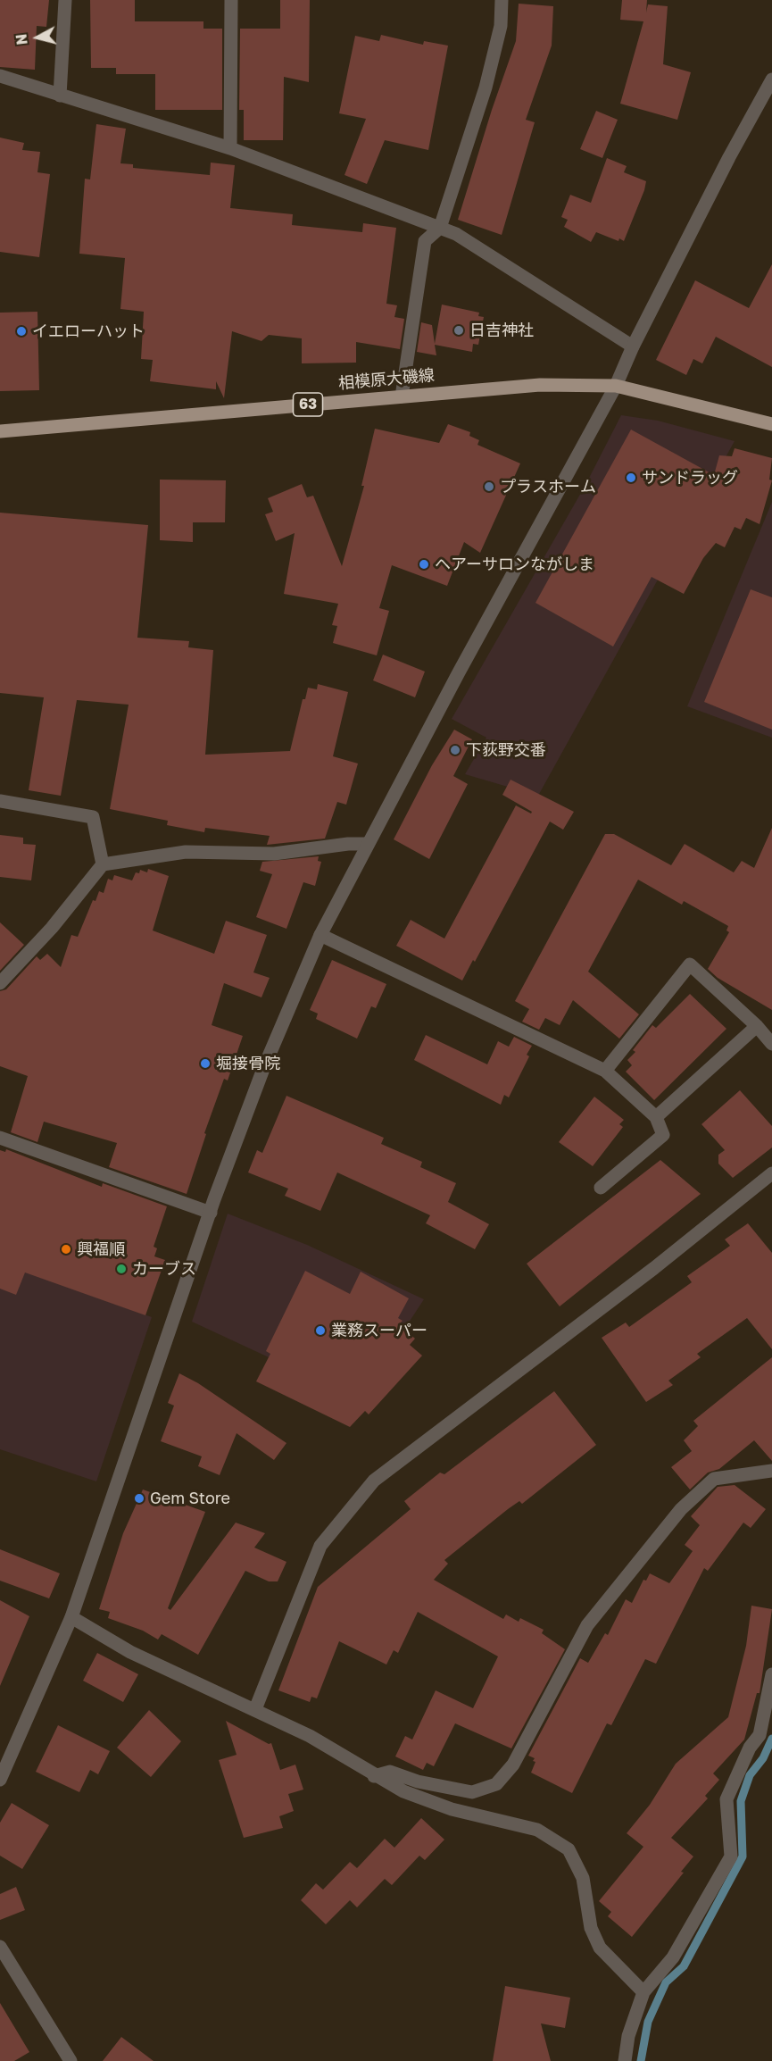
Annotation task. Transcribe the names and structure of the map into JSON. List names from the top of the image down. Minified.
{"streets":{"main road":["相模原大磯線","63"]},"places":["日吉神社","イエローハット","サンドラッグ","プラスホーム","ヘアーサロンながしま","下荻野交番","堀接骨院","興福順","カーブス","業務スーパー","Gem Store"],"north":"left"}
